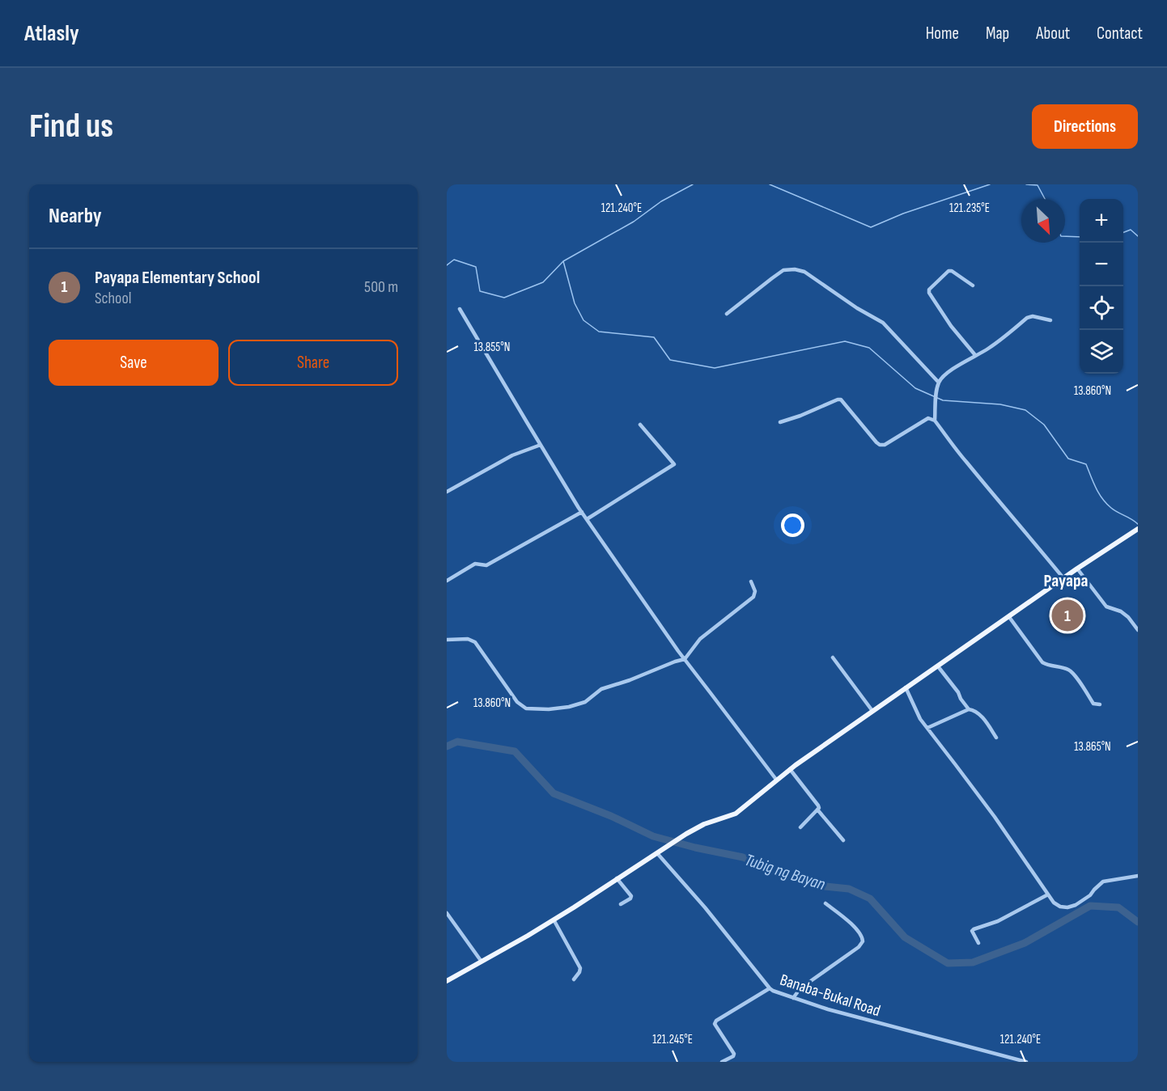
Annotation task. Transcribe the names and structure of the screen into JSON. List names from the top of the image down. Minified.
{"streets":{"street":["Banaba-Bukal Road"]},"districts":["Payapa"],"water":["Tubig ng Bayan"],"north":"bottom right","page":{"header":"Atlasly","nav":["Home","Map","About","Contact"],"buttons":["Directions",["Save","Share"]],"title":"Find us","heading":"Nearby","map_buttons":["+","−"],"list":[{"mark":"1","name":"Payapa Elementary School","note":"School","value":"500 m"}],"pins":"1"},"coordinates":["121.240°E","121.235°E","13.855°N","13.860°N","13.865°N","121.245°E"]}
